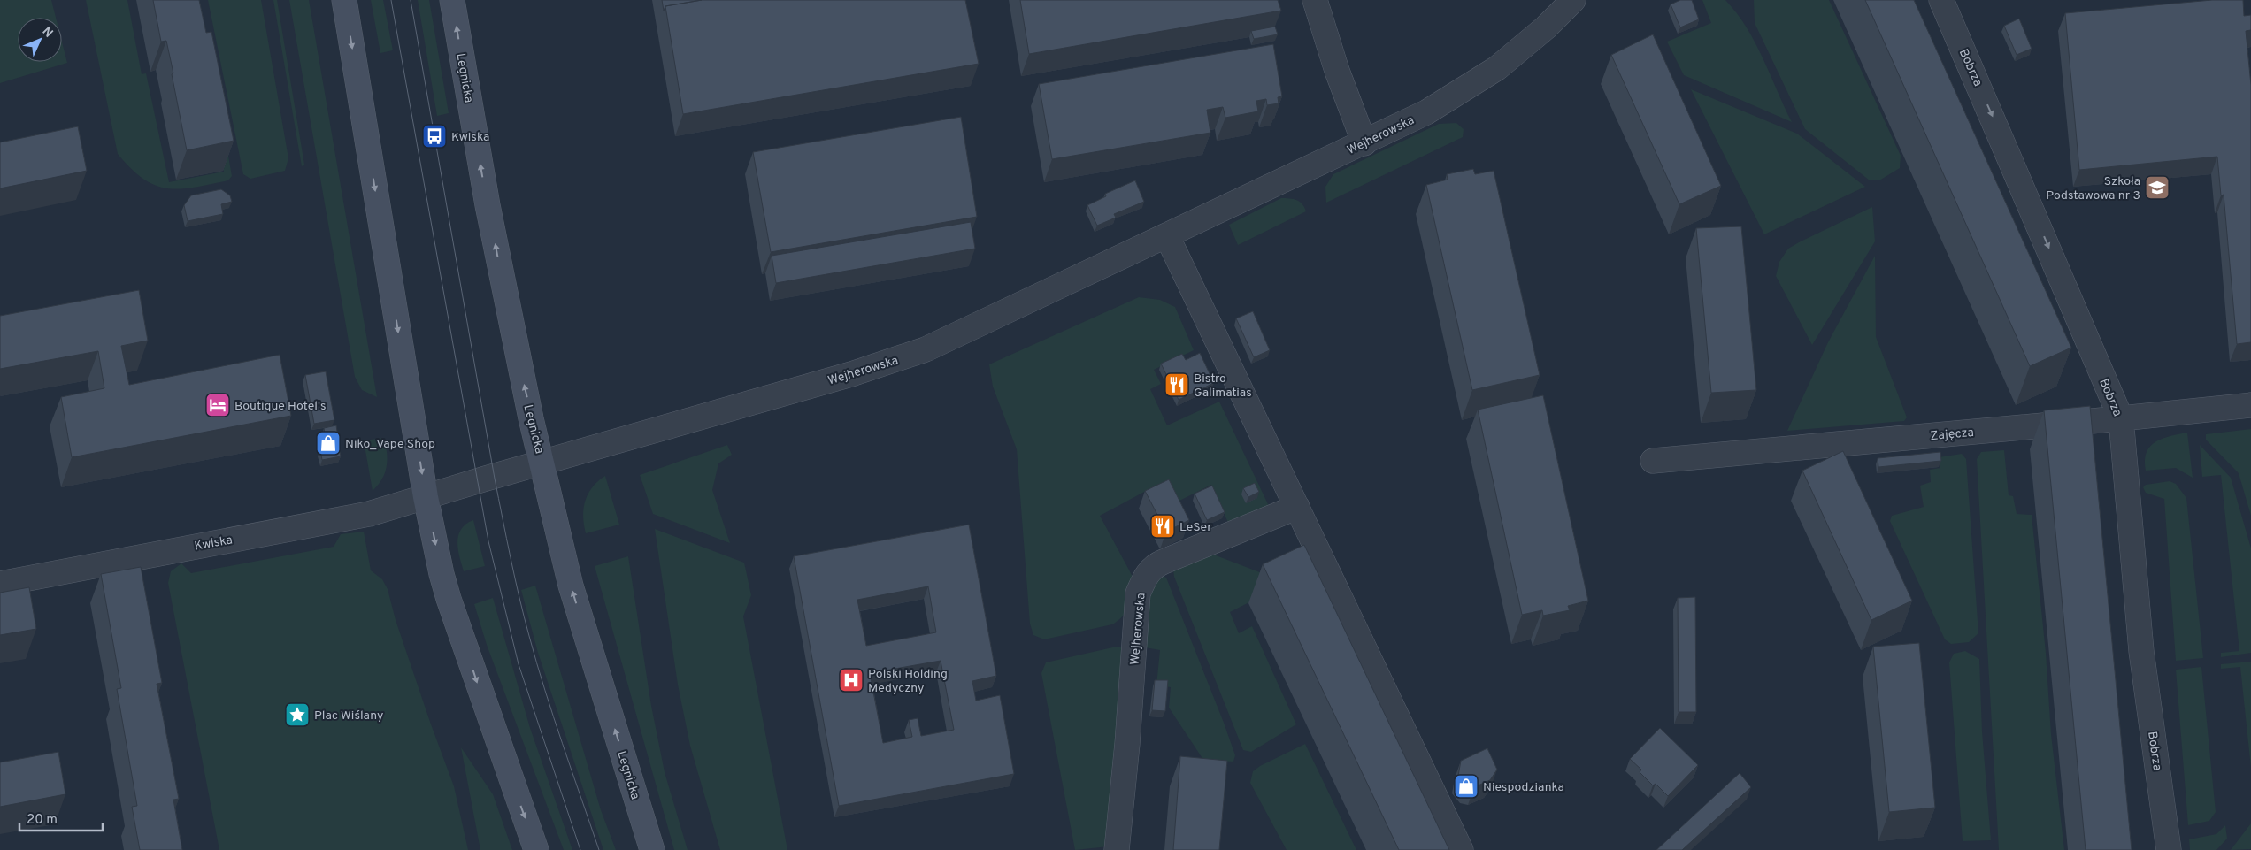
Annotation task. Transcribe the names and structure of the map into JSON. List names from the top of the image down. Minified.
{"streets":{"main road":["Legnicka"],"street":["Bobrza","Wejherowska","Zajęcza","Kwiska"]},"crossings":[["Bobrza","Zajęcza"],["Legnicka","Wejherowska"],["Wejherowska","Kwiska"]],"one_way":["Bobrza"],"places":{"bus stop":["Kwiska"],"school or university":["Szkoła Podstawowa nr 3"],"restaurant":["Bistro Galimatias","LeSer"],"hotel":["Boutique Hotel's"],"shop":["Niko_Vape Shop","Niespodzianka"],"hospital":["Polski Holding Medyczny"],"place":["Plac Wiślany"]},"scale_bar":"20 m","north":"top right"}
